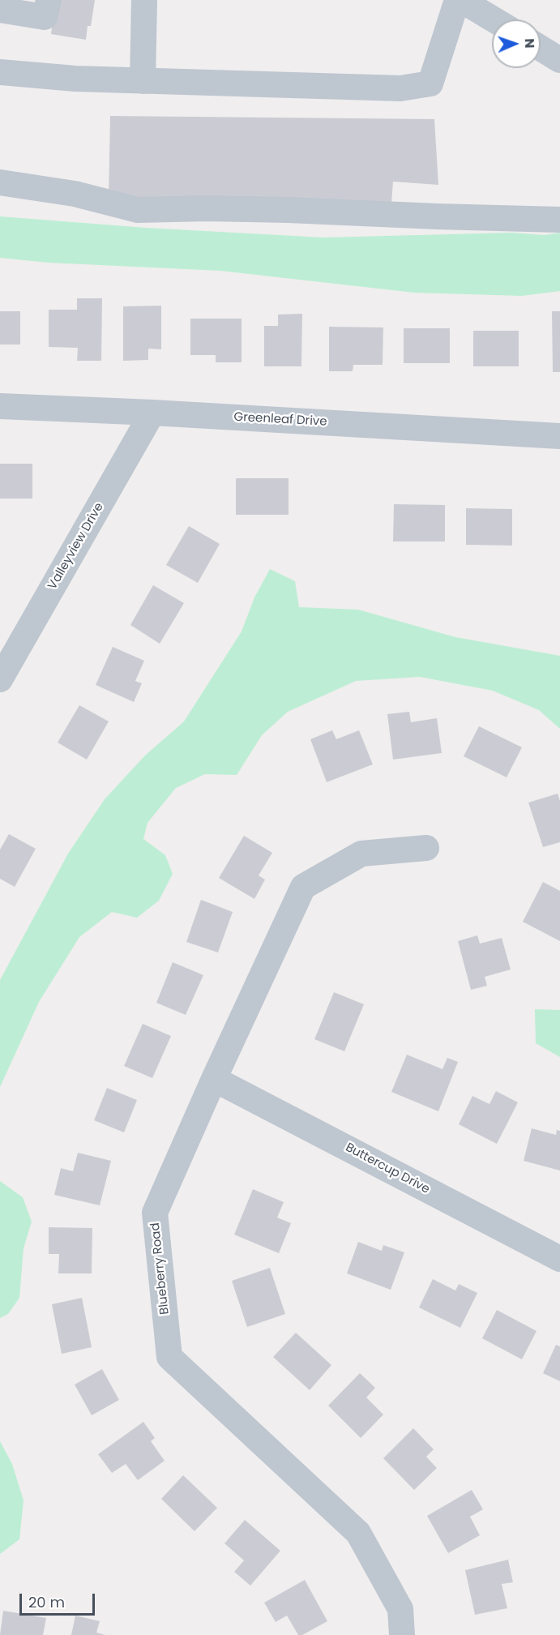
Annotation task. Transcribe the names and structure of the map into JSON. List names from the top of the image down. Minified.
{"streets":{"street":["Greenleaf Drive","Valleyview Drive","Buttercup Drive","Blueberry Road"]},"crossings":[["Greenleaf Drive","Valleyview Drive"],["Buttercup Drive","Blueberry Road"]],"scale_bar":"20 m","north":"right"}
